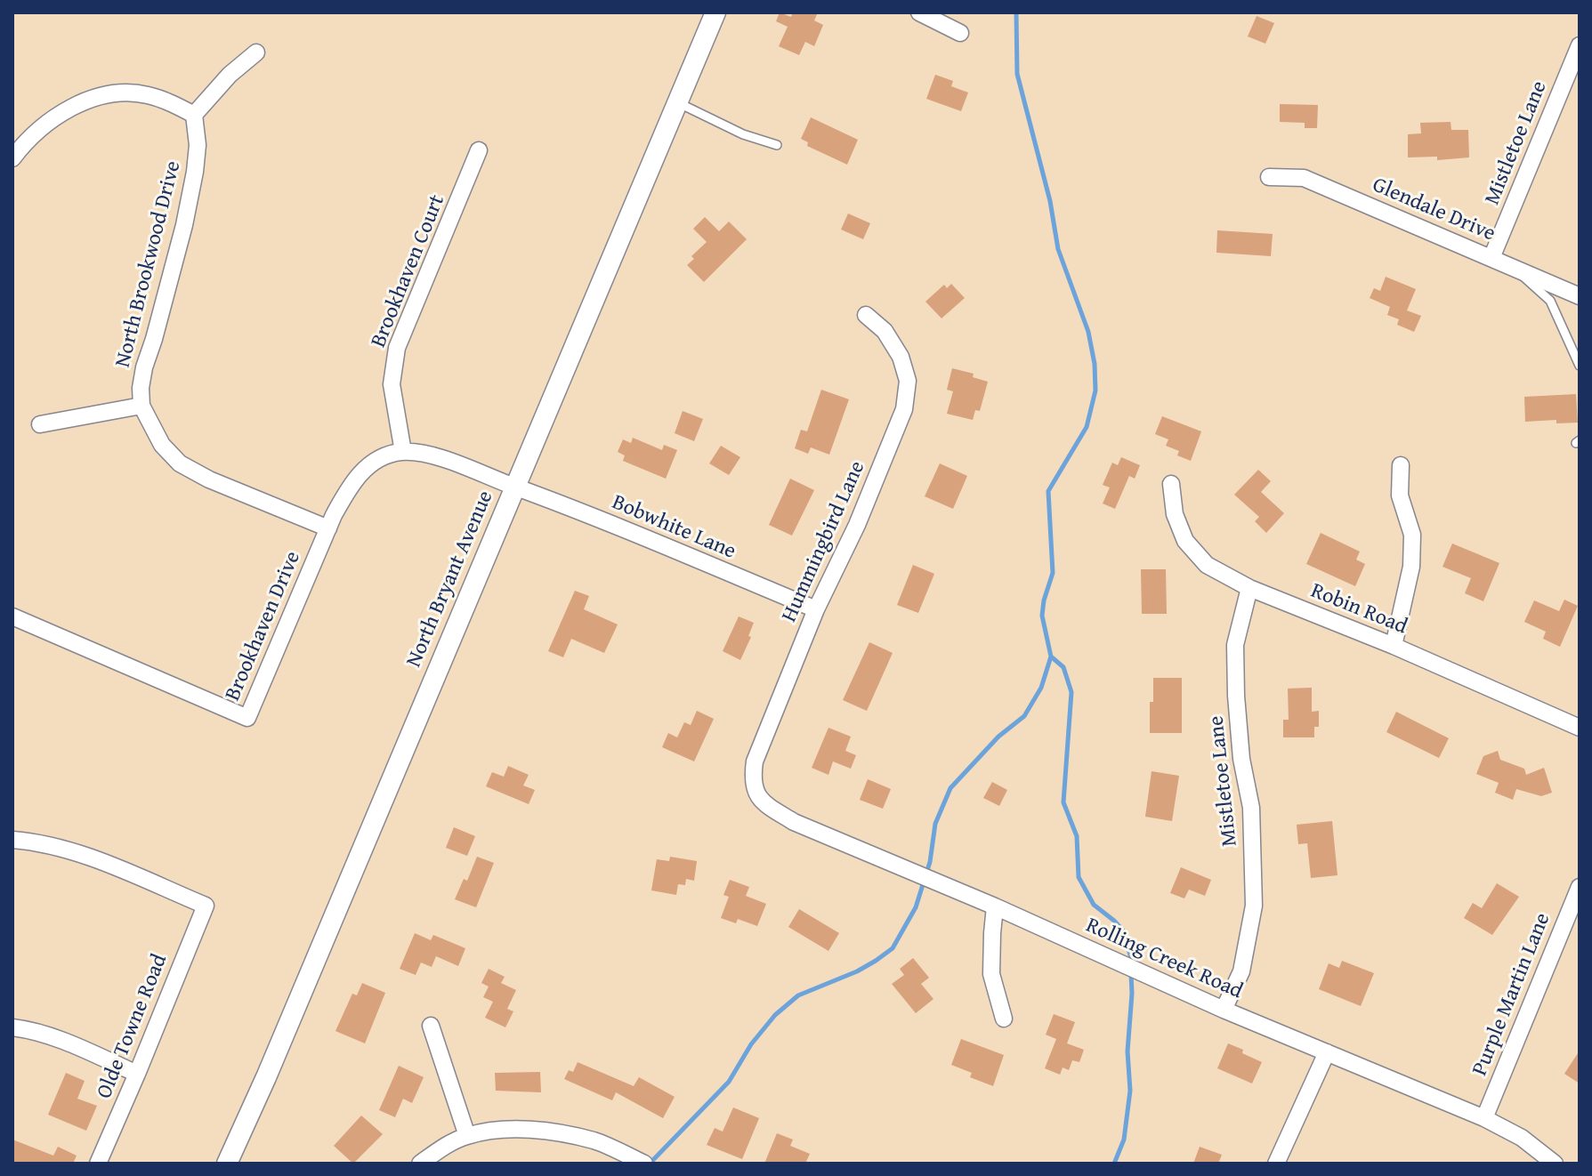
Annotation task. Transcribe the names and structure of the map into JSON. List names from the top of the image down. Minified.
{"streets":{"street":["Mistletoe Lane","Glendale Drive","North Brookwood Drive","Brookhaven Court","Bobwhite Lane","Hummingbird Lane","North Bryant Avenue","Robin Road","Brookhaven Drive","Rolling Creek Road","Purple Martin Lane","Olde Towne Road"]},"crossings":[["Mistletoe Lane","Glendale Drive"],["Mistletoe Lane","Robin Road"],["Mistletoe Lane","Rolling Creek Road"],["Brookhaven Court","Brookhaven Drive"],["Bobwhite Lane","Hummingbird Lane"],["Bobwhite Lane","North Bryant Avenue"],["Hummingbird Lane","Rolling Creek Road"],["Rolling Creek Road","Purple Martin Lane"]]}
